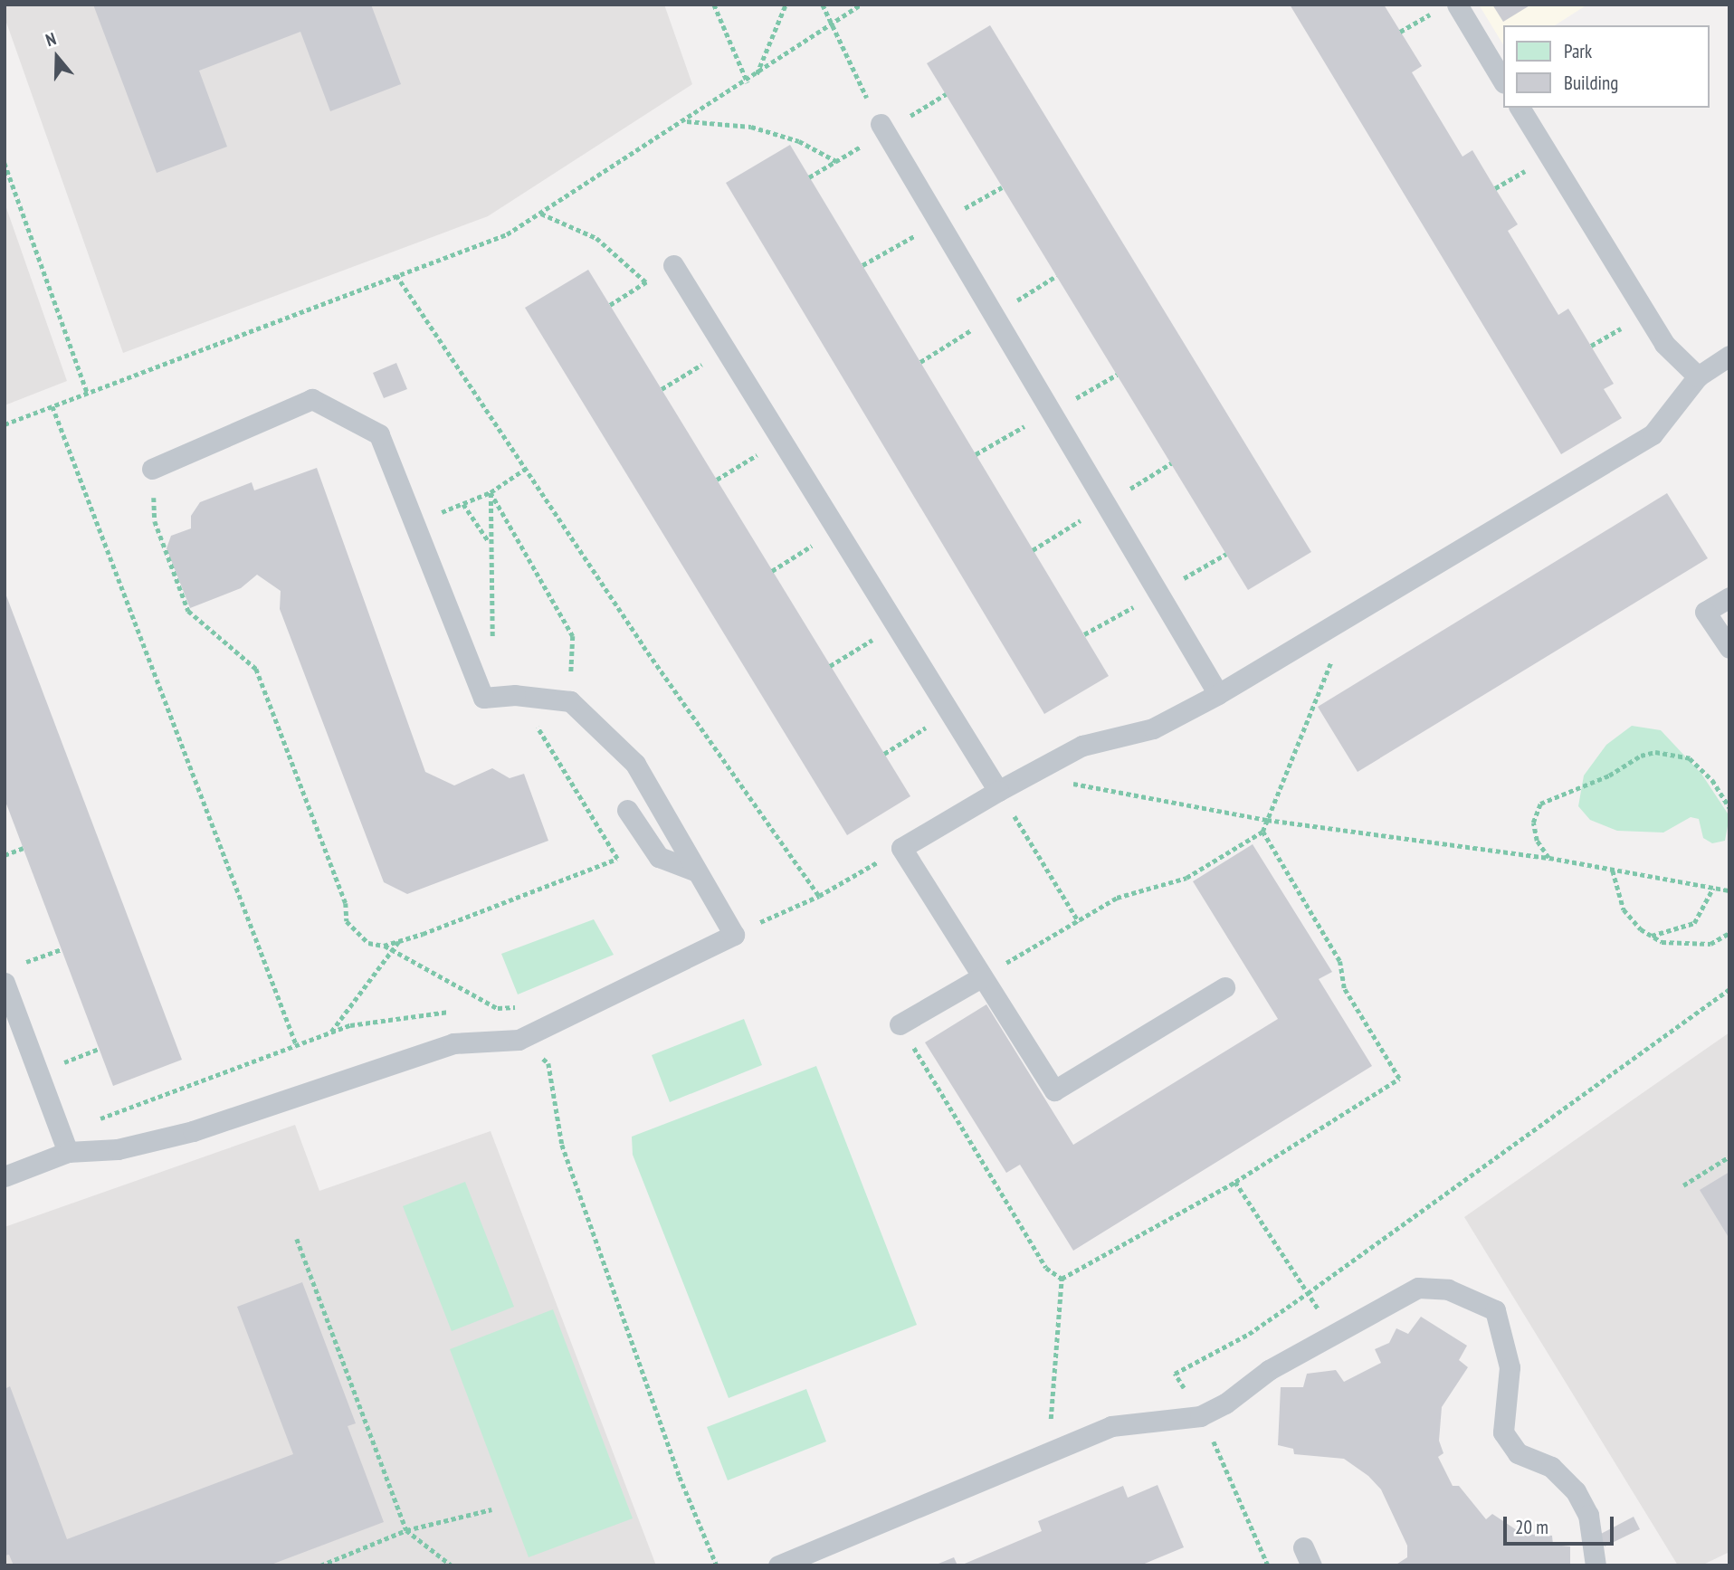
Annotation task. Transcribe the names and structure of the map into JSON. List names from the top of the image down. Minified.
{"legend":["Park","Building"],"scale_bar":"20 m","north":"top"}
